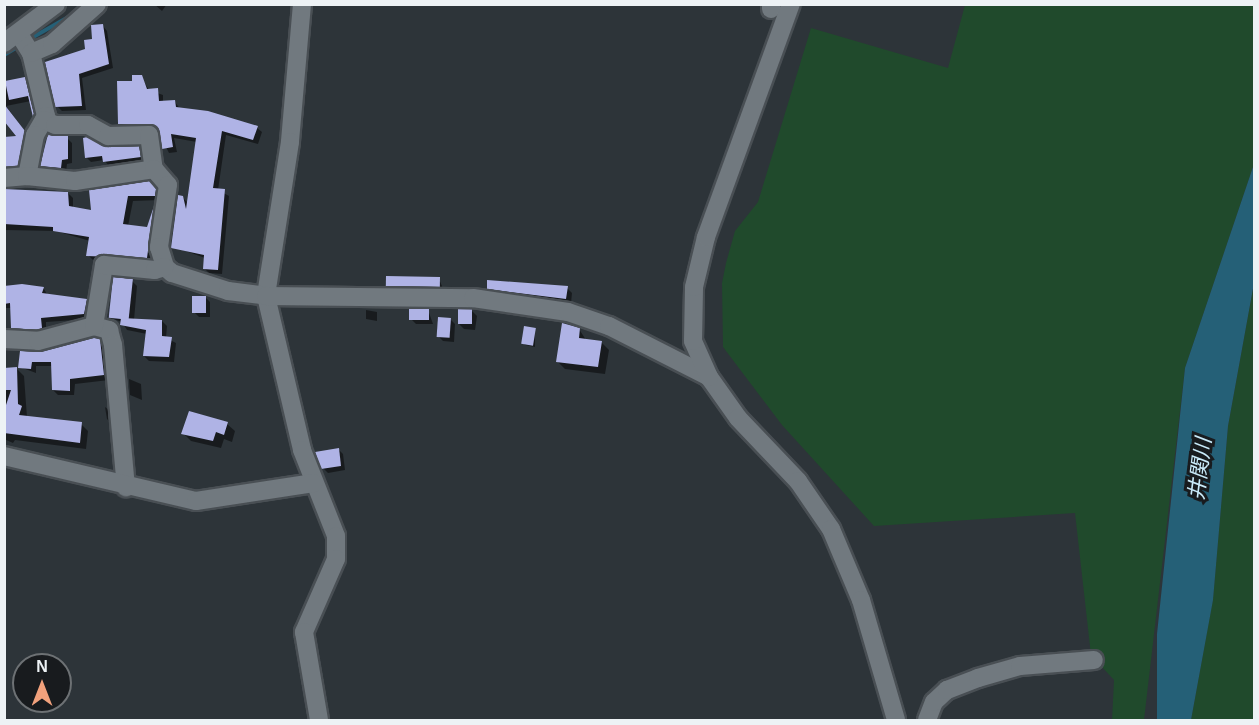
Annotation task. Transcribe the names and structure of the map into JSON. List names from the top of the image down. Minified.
{"water":["井関川"],"north":"top"}
